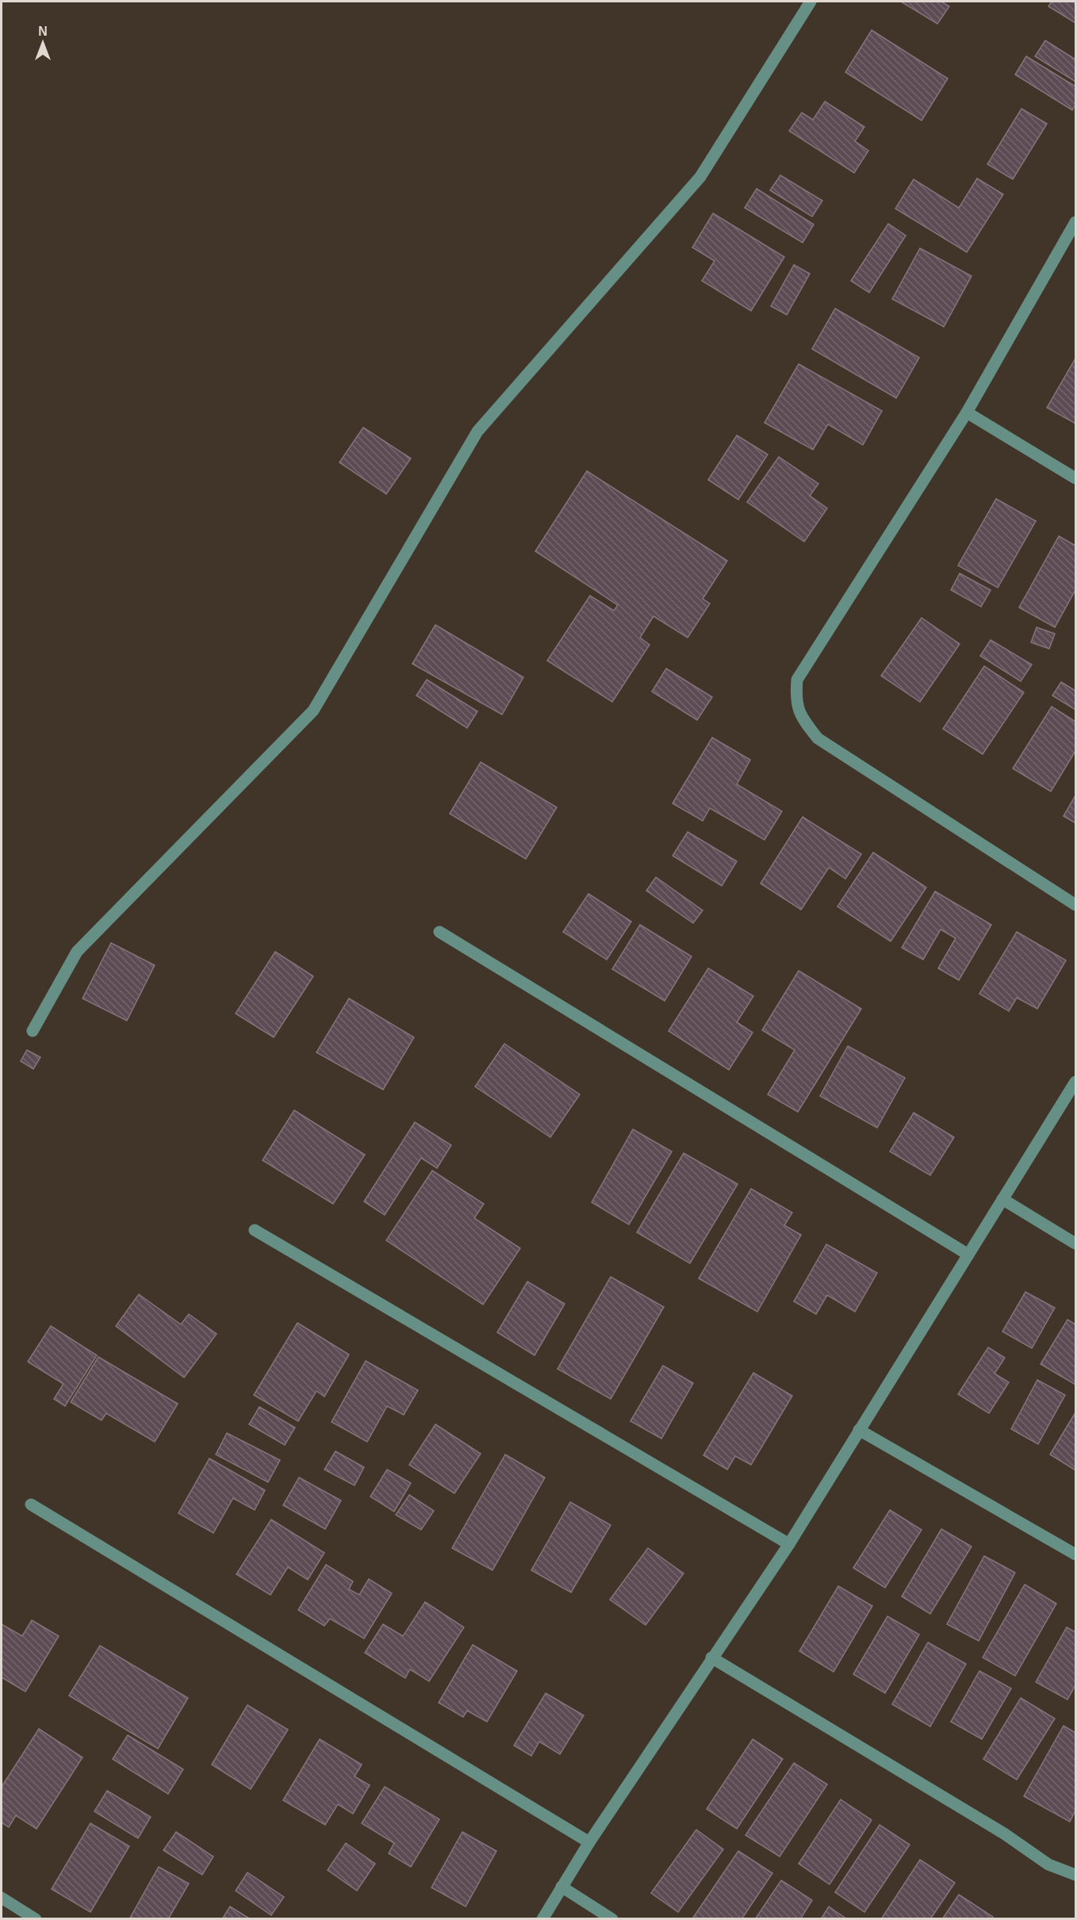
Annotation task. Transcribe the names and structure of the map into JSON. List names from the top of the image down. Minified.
{"north":"top"}
